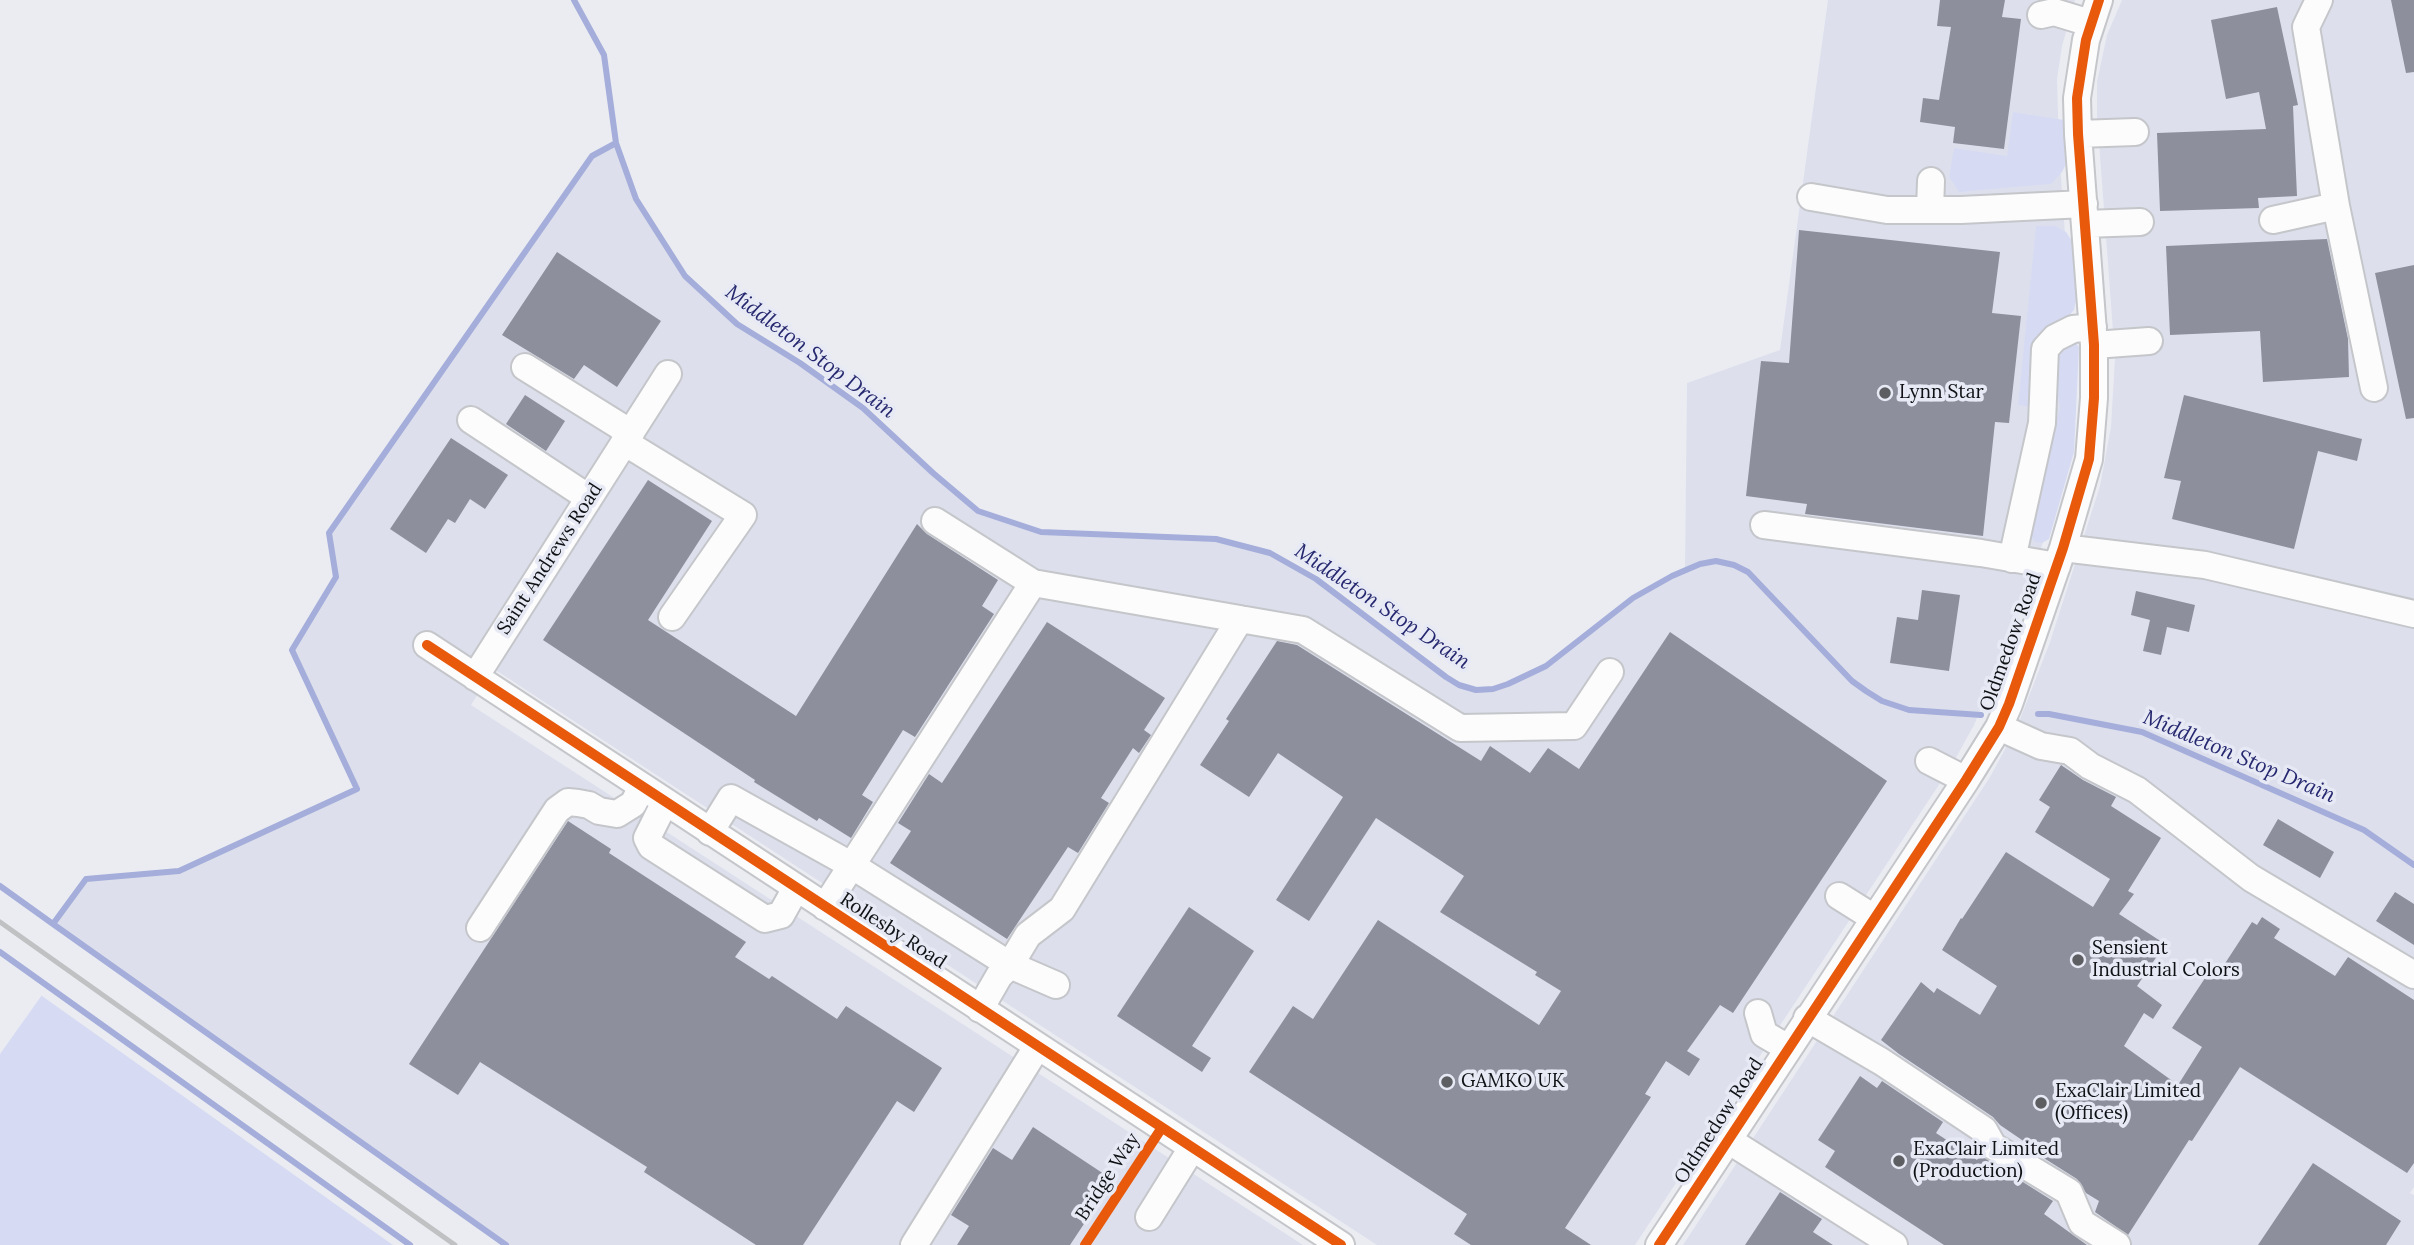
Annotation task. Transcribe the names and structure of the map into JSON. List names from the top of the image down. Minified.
{"streets":{"street":["Saint Andrews Road","Oldmedow Road","Rollesby Road"],"cycle path":["Bridge Way"]},"crossings":[["Saint Andrews Road","Rollesby Road"]],"water":["Middleton Stop Drain"],"places":["Lynn Star","Sensient Industrial Colors","GAMKO UK","ExaClair Limited (Offices)","ExaClair Limited (Production)"]}
